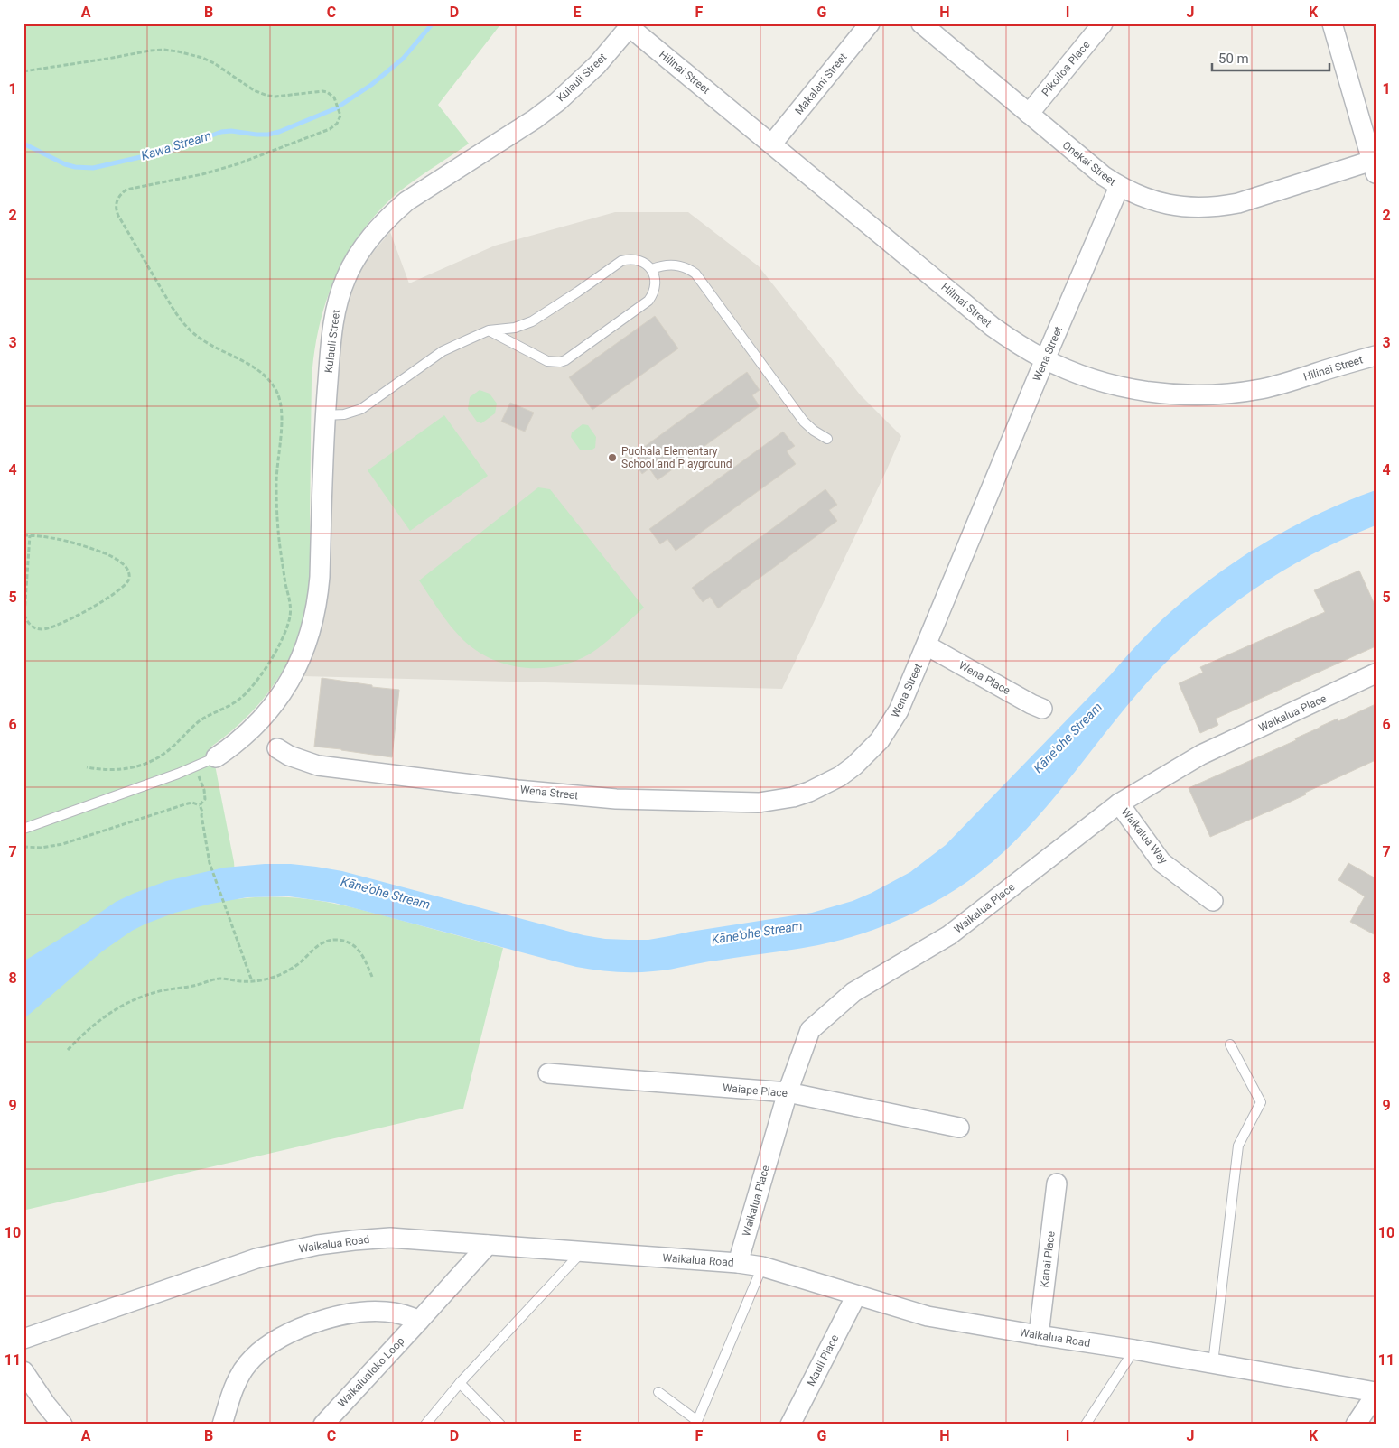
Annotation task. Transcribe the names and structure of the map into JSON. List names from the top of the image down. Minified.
{"streets":{"street":["Pikoiloa Place","Hilinai Street","Kulauli Street","Makalani Street","Onekai Street","Wena Street","Wena Place","Waikalua Place","Waikalua Way","Waiape Place","Waikalua Road","Kanai Place","Mauli Place","Waikalualoko Loop"]},"crossings":[["Pikoiloa Place","Onekai Street"],["Hilinai Street","Kulauli Street"],["Hilinai Street","Makalani Street"],["Hilinai Street","Wena Street"],["Onekai Street","Wena Street"],["Wena Street","Wena Place"],["Waikalua Place","Waikalua Way"],["Waikalua Place","Waiape Place"],["Waikalua Place","Waikalua Road"],["Waikalua Road","Kanai Place"],["Waikalua Road","Mauli Place"],["Waikalua Road","Waikalualoko Loop"]],"water":["Kawa Stream","Kāne'ohe Stream"],"places":["Puohala Elementary School and Playground"],"scale_bar":"50 m","grid":{"columns":["A","B","C","D","E","F","G","H","I","J","K"],"rows":["1","2","3","4","5","6","7","8","9","10","11"]}}
